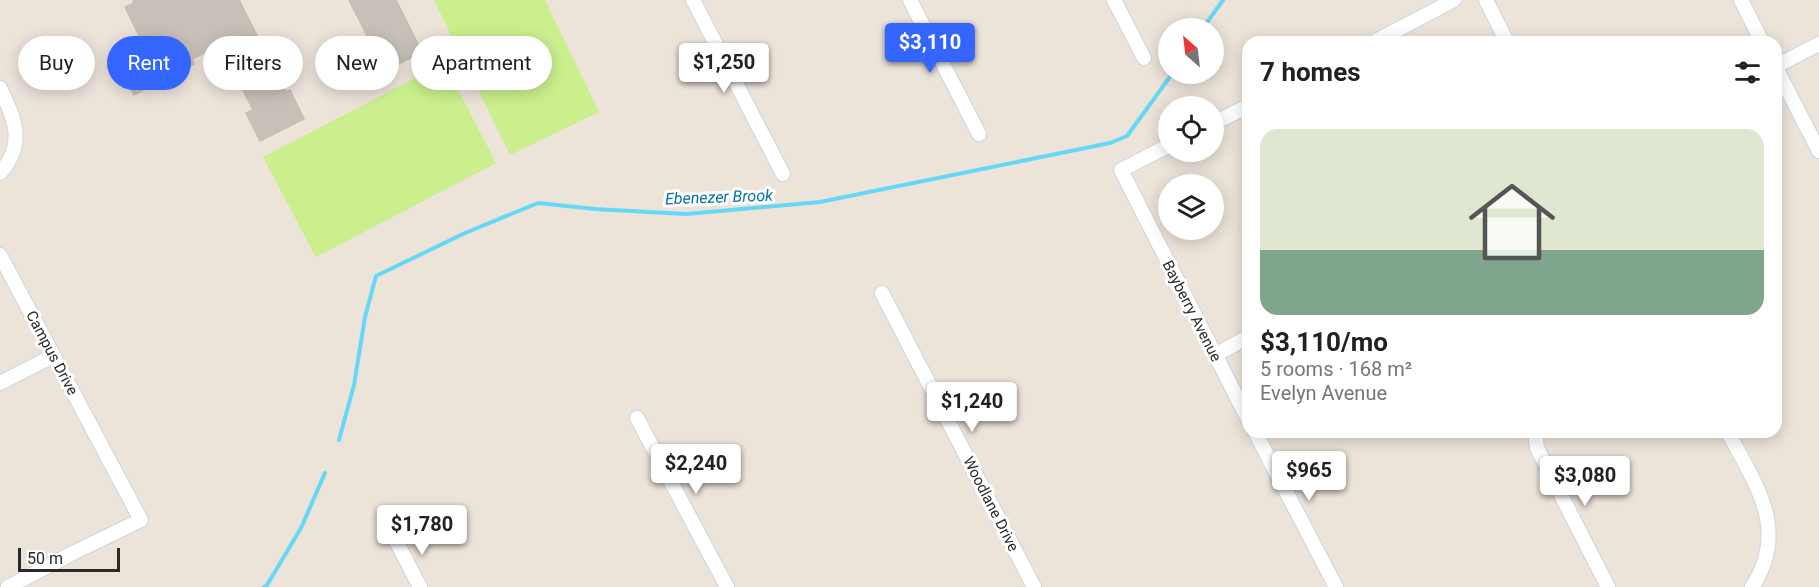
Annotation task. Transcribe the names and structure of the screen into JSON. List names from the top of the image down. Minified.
{"streets":{"street":["Bayberry Avenue","Campus Drive","Woodlane Drive"]},"water":["Ebenezer Brook"],"scale_bar":"50 m","north":"top left","page":{"price":["$3,110","$1,250","$1,240","$2,240","$965","$3,080","$1,780"],"chip":["Buy","Rent","Filters","New","Apartment"],"heading":"7 homes","list":[{"name":"$3,110/mo","note":"5 rooms · 168 m² · Evelyn Avenue"}],"scale":"50 m"}}
